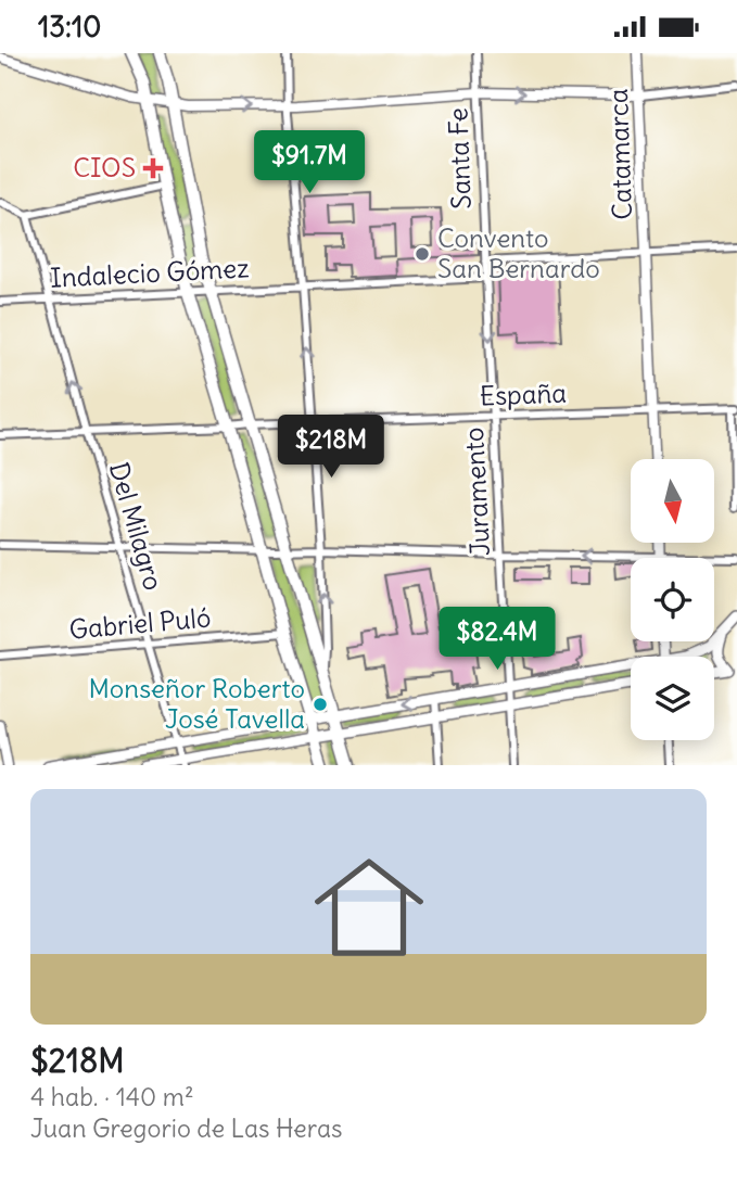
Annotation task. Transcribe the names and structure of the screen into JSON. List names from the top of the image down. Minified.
{"streets":{"street":["Catamarca","Santa Fe","Indalecio Gómez","España","Juramento","Del Milagro","Gabriel Puló"]},"crossings":[["Catamarca","España"],["Santa Fe","Juramento"],["Indalecio Gómez","Juramento"],["Indalecio Gómez","Del Milagro"],["España","Juramento"],["España","Del Milagro"],["Del Milagro","Gabriel Puló"]],"places":{"health":["CIOS"],"other":["Convento San Bernardo","Monseñor Roberto José Tavella"]},"north":"bottom","page":{"status":"13:10","price":["$91.7M","$218M","$82.4M"],"list":[{"name":"$218M","note":"4 hab. · 140 m² · Juan Gregorio de Las Heras"}]}}
